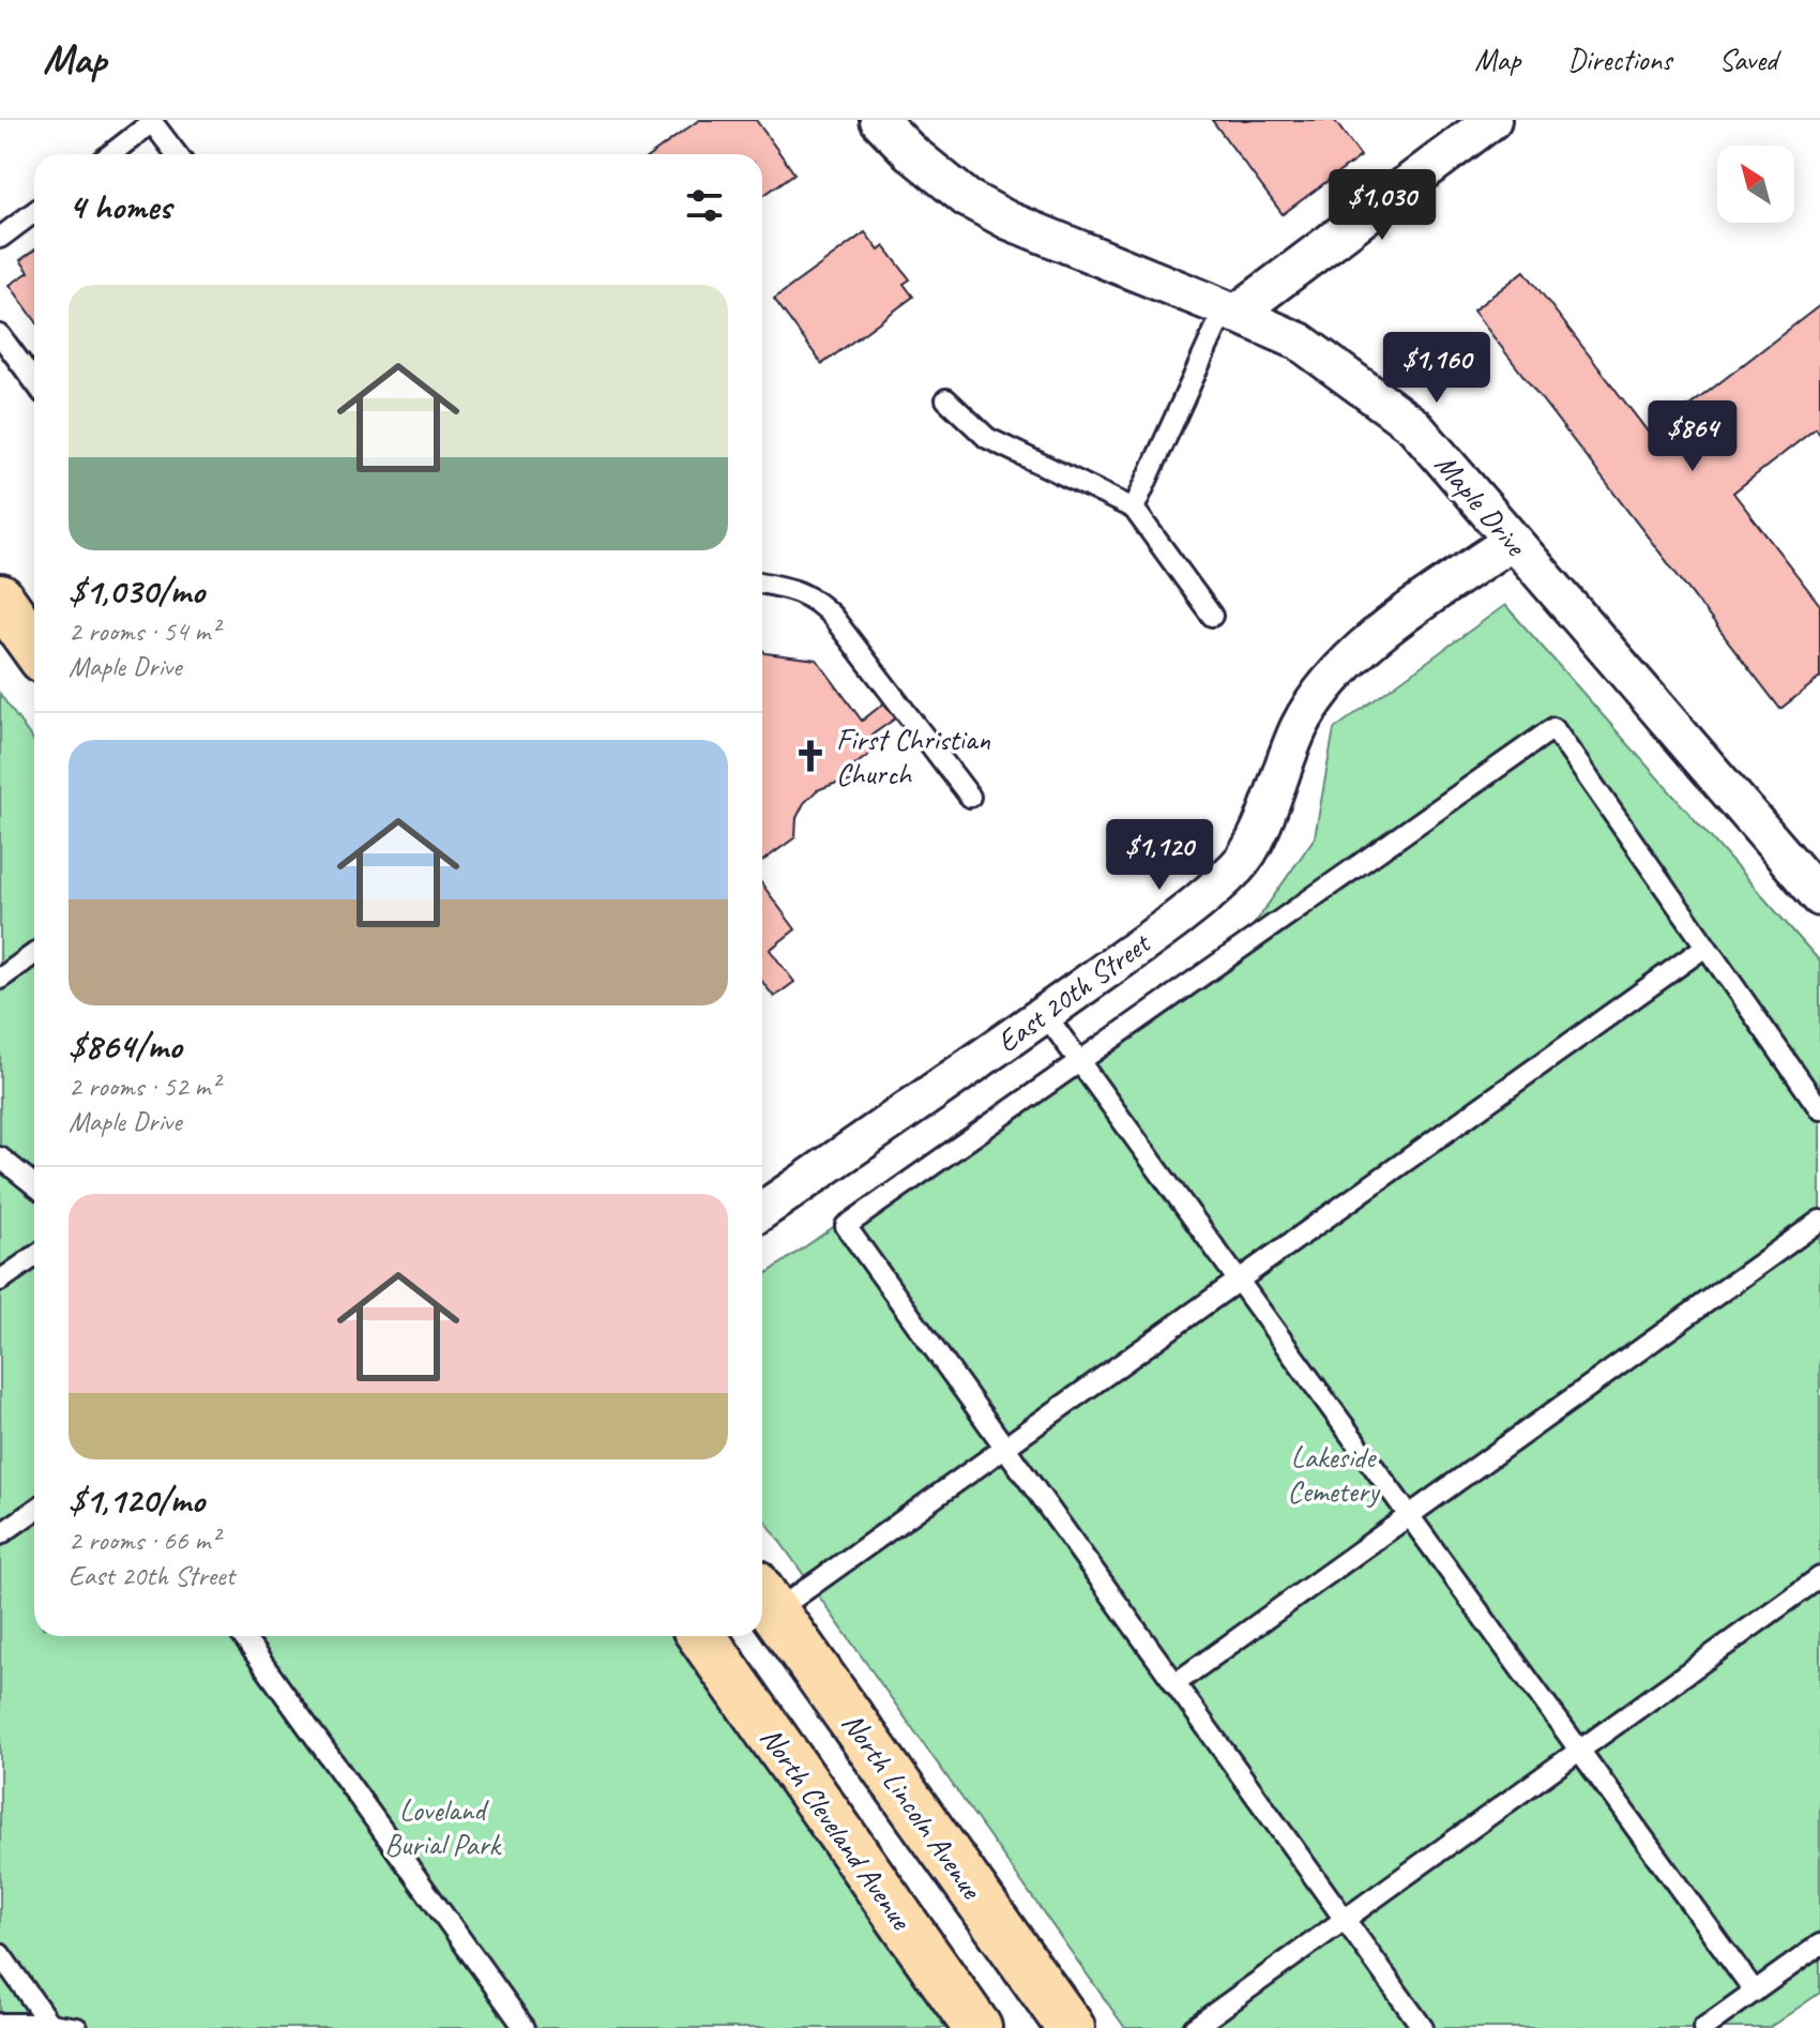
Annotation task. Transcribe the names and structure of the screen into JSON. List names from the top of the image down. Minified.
{"streets":{"highway":["North Lincoln Avenue","North Cleveland Avenue"],"street":["Maple Drive","East 20th Street"]},"crossings":[["Maple Drive","East 20th Street"]],"parks":["Lakeside Cemetery","Loveland Burial Park"],"places":{"church":["First Christian Church"]},"north":"top left","page":{"header":"Map","nav":["Map","Directions","Saved"],"heading":"4 homes","price":["$1,030","$1,160","$864","$1,120"],"list":[{"name":"$1,030/mo","note":"2 rooms · 54 m² · Maple Drive"},{"name":"$864/mo","note":"2 rooms · 52 m² · Maple Drive"},{"name":"$1,120/mo","note":"2 rooms · 66 m² · East 20th Street"}]}}
